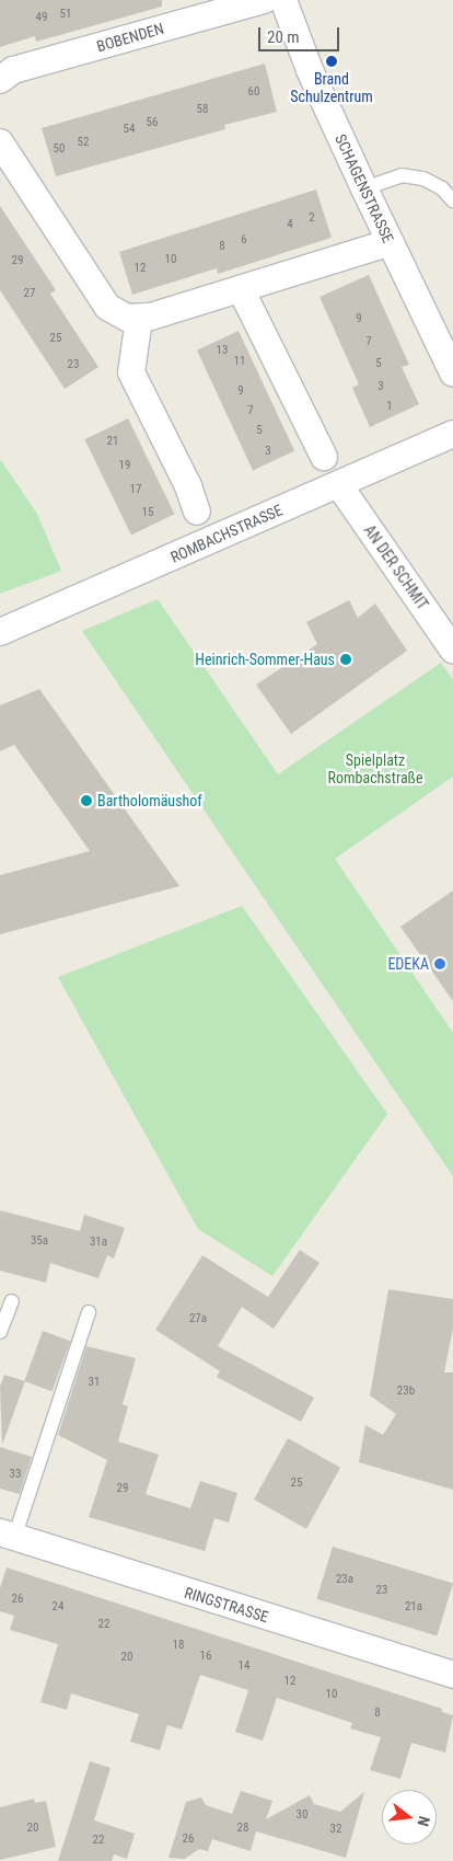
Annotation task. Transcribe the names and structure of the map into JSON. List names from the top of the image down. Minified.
{"streets":{"street":["BOBENDEN","SCHAGENSTRASSE","ROMBACHSTRASSE","AN DER SCHMIT","RINGSTRASSE"]},"crossings":[["ROMBACHSTRASSE","AN DER SCHMIT"]],"parks":["Spielplatz Rombachstraße"],"places":["Brand Schulzentrum","Heinrich-Sommer-Haus","Bartholomäushof","EDEKA"],"house_numbers":["51","49","60","58","56","54","52","50","2","4","6","8","10","29","12","27","9","25","7","13","11","5","23","3","9","1","7","5","21","3","19","17","15","35a","31a","27a","31","23b","33","25","29","23a","23","26","24","21a","22","18","16","20","14","12","10","8","30","20","28","32","26","22"],"scale_bar":"20 m","north":"right"}
